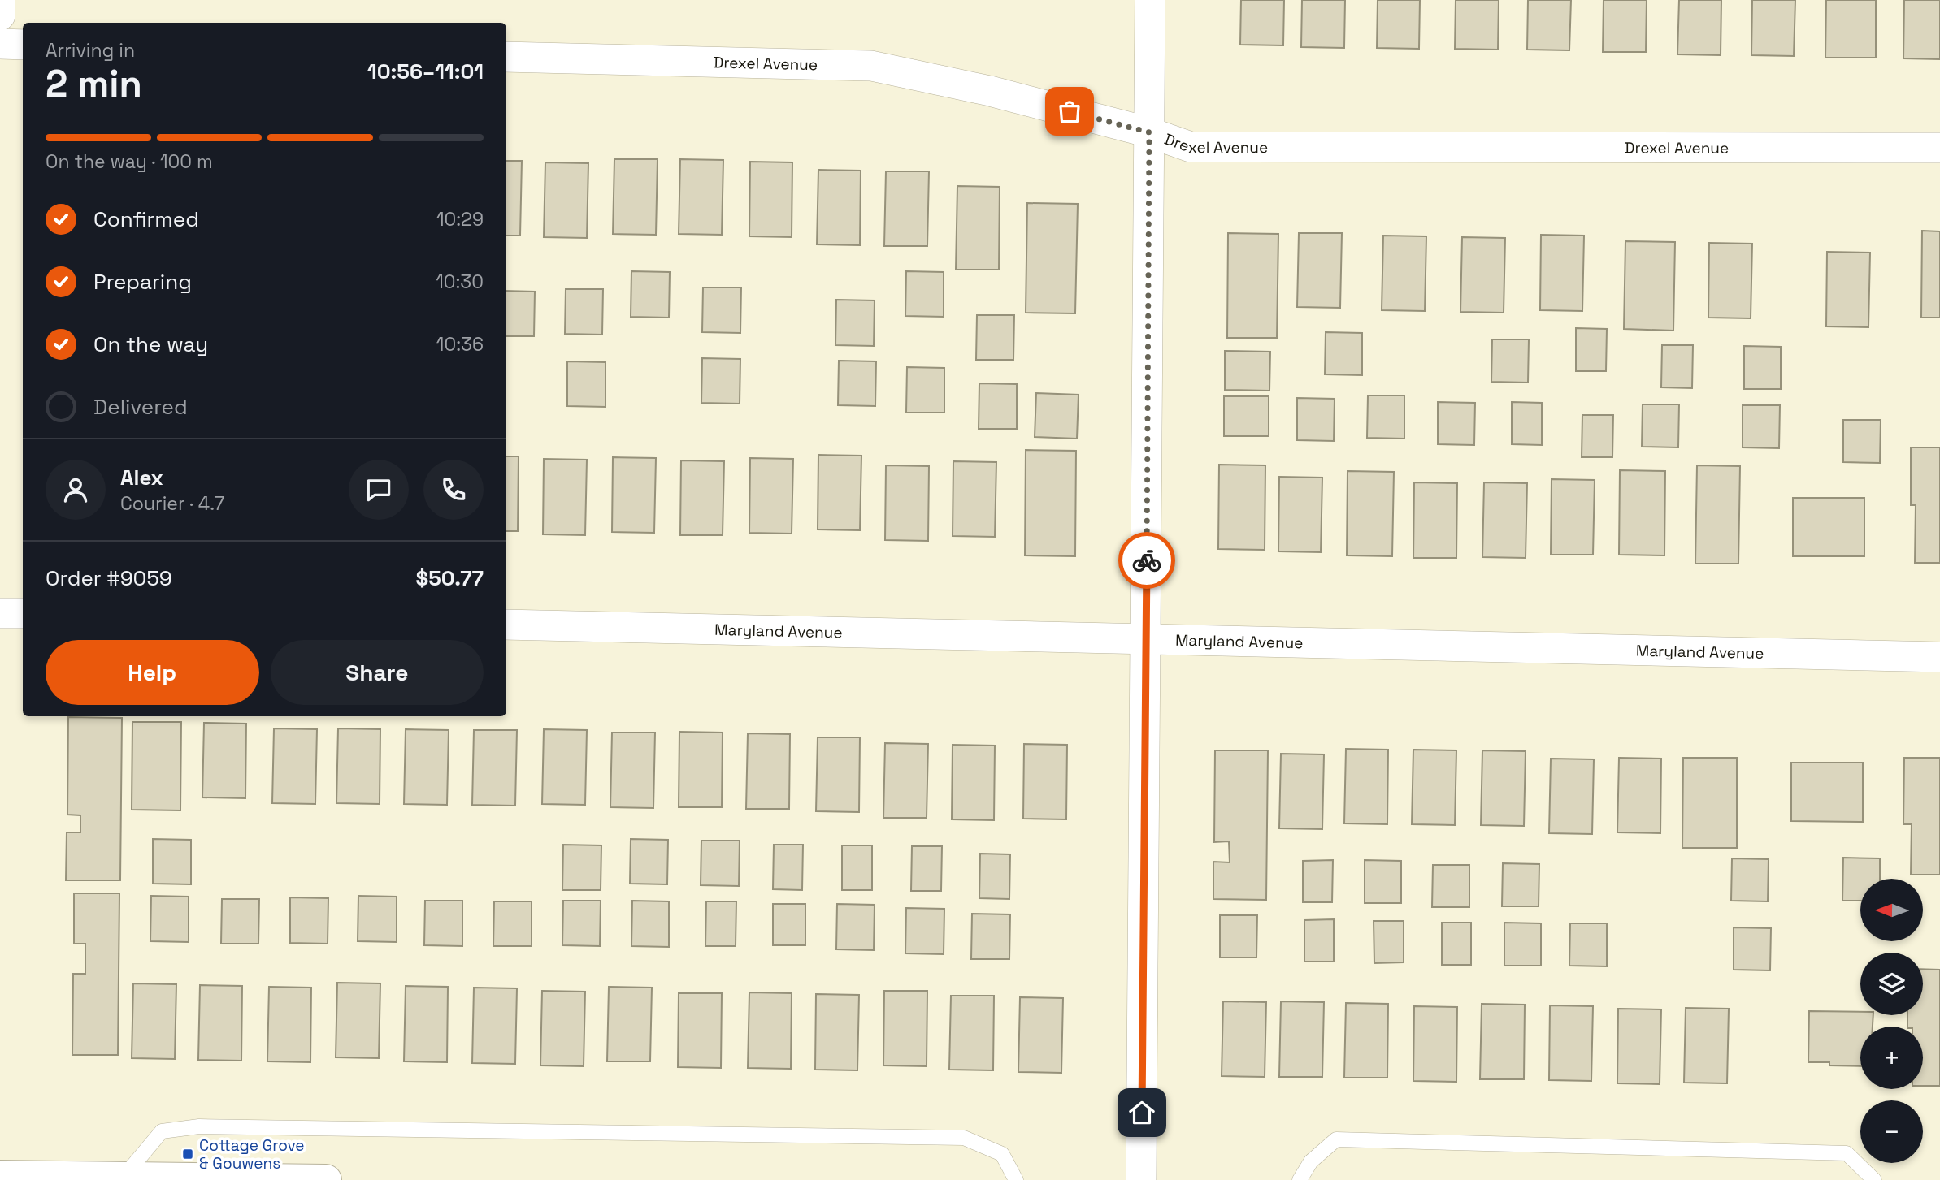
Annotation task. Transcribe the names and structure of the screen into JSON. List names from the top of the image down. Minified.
{"streets":{"street":["Drexel Avenue","Maryland Avenue"]},"places":{"transit":["Cottage Grove & Gouwens"]},"north":"left","page":{"heading":["2 min","Arriving in","10:56–11:01"],"panel":["Alex","Courier · 4.7","Order #9059","$50.77"],"bar":"On the way · 100 m","list":[["Confirmed","10:29"],["Preparing","10:30"],["On the way","10:36"],"Delivered"],"buttons":["Help","Share"],"map_buttons":["+","−"]}}
